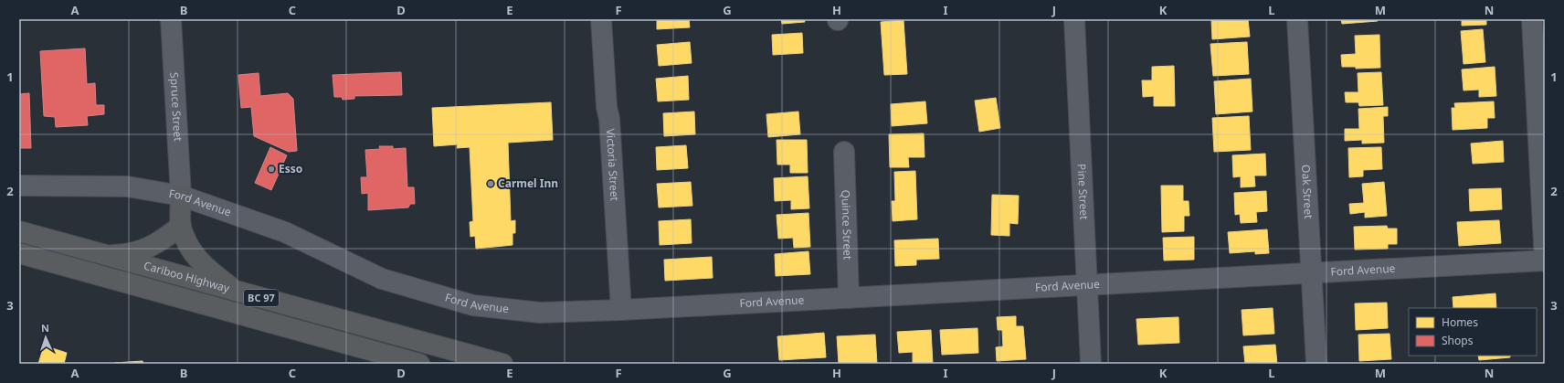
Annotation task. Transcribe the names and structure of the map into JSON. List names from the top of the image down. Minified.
{"streets":{"highway":["Cariboo Highway","BC 97"],"street":["Spruce Street","Victoria Street","Pine Street","Oak Street","Ford Avenue","Quince Street"]},"crossings":[["Spruce Street","Ford Avenue"],["Victoria Street","Ford Avenue"],["Pine Street","Ford Avenue"],["Oak Street","Ford Avenue"],["Ford Avenue","Quince Street"]],"places":["Esso","Carmel Inn"],"legend":["Homes","Shops"],"north":"top","grid":{"columns":["A","B","C","D","E","F","G","H","I","J","K","L","M","N"],"rows":["1","2","3"]}}
